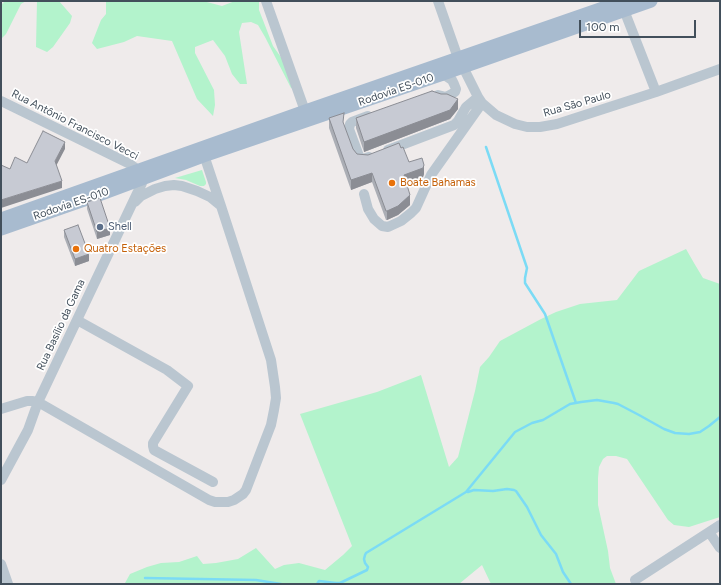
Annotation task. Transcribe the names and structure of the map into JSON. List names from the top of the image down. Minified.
{"streets":{"main road":["Rodovia ES-010"],"street":["Rua São Paulo","Rua Antônio Francisco Vecci","Rua Basílio da Gama"]},"crossings":[["Rodovia ES-010","Rua São Paulo"],["Rodovia ES-010","Rua Antônio Francisco Vecci"],["Rodovia ES-010","Rua Basílio da Gama"],["Rua Antônio Francisco Vecci","Rua Basílio da Gama"]],"places":["Boate Bahamas","Shell","Quatro Estações"],"scale_bar":"100 m"}
